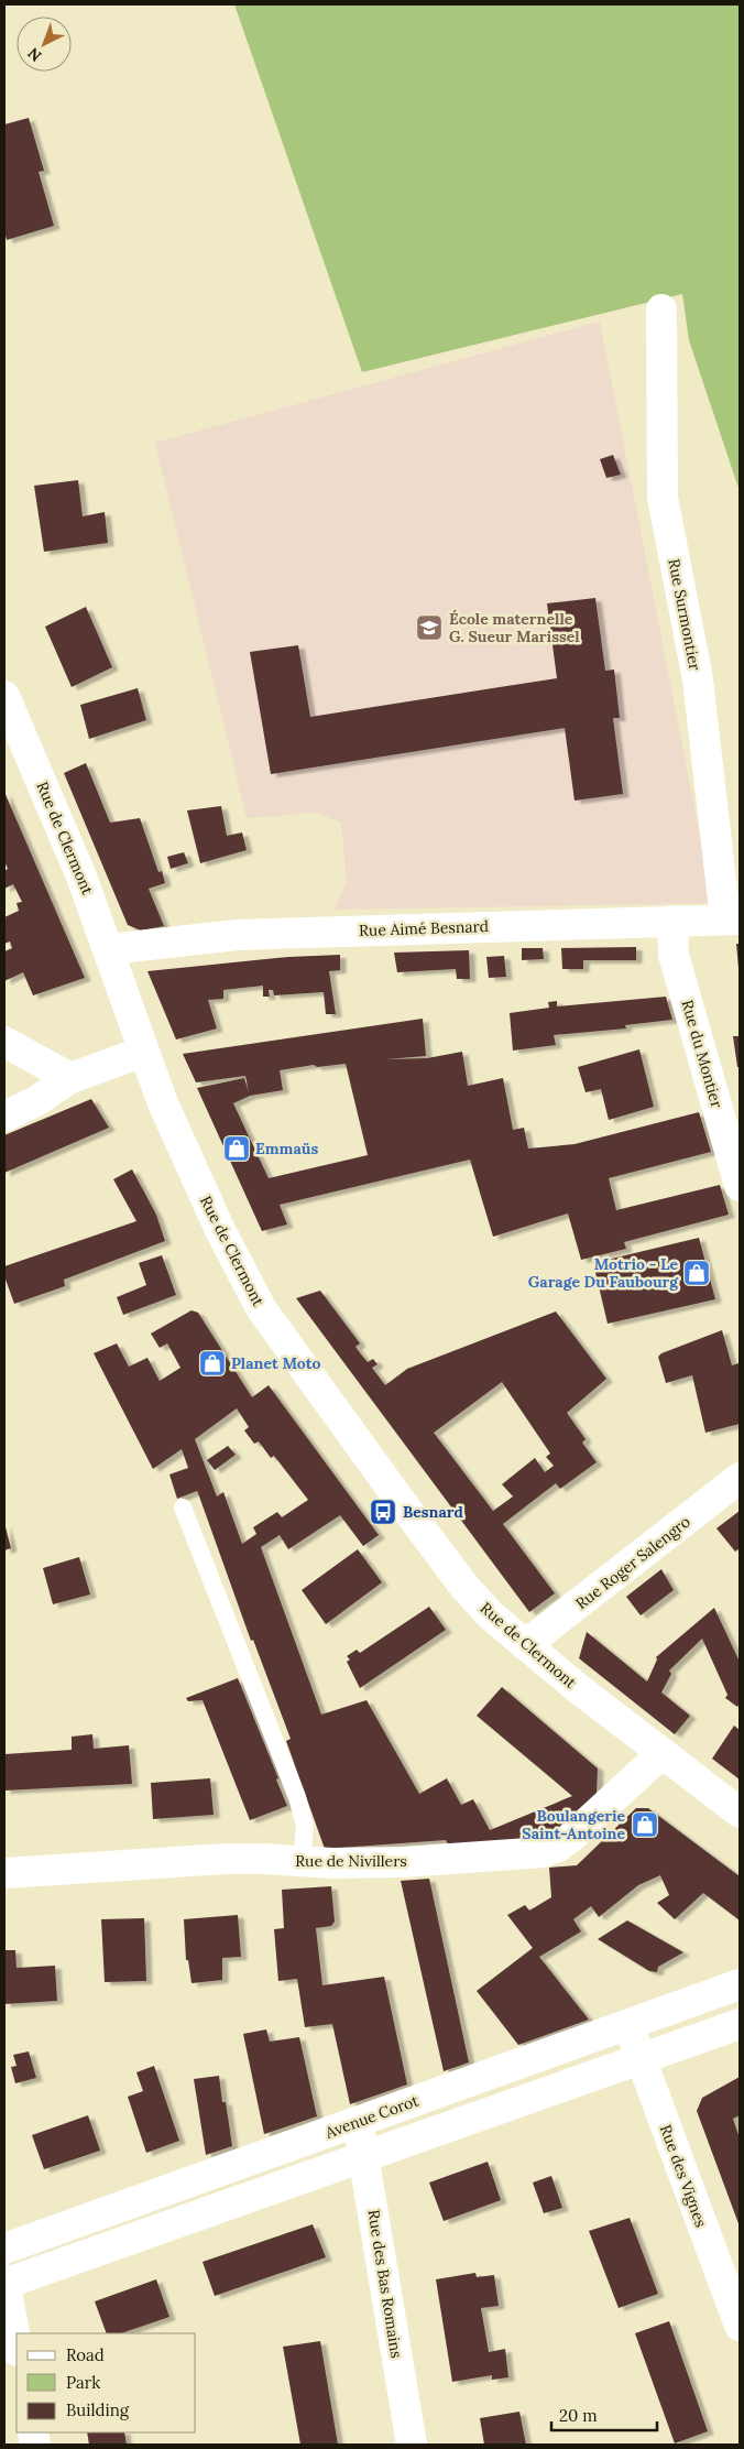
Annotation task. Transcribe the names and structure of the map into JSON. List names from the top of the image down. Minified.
{"streets":{"street":["Rue Surmontier","Rue de Clermont","Rue Aimé Besnard","Rue du Montier","Rue Roger Salengro","Rue de Nivillers","Avenue Corot","Rue des Vignes","Rue des Bas Romains"]},"crossings":[["Rue Surmontier","Rue Aimé Besnard"],["Rue de Clermont","Rue Aimé Besnard"],["Rue de Clermont","Rue Roger Salengro"],["Rue de Clermont","Rue de Nivillers"],["Rue Aimé Besnard","Rue du Montier"],["Avenue Corot","Rue des Vignes"],["Avenue Corot","Rue des Bas Romains"]],"places":{"school or university":["École maternelle G. Sueur Marissel"],"shop":["Emmaüs","Motrio - Le Garage Du Faubourg","Planet Moto","Boulangerie Saint-Antoine"],"bus stop":["Besnard"]},"legend":["Road","Park","Building"],"scale_bar":"20 m","north":"bottom left"}
